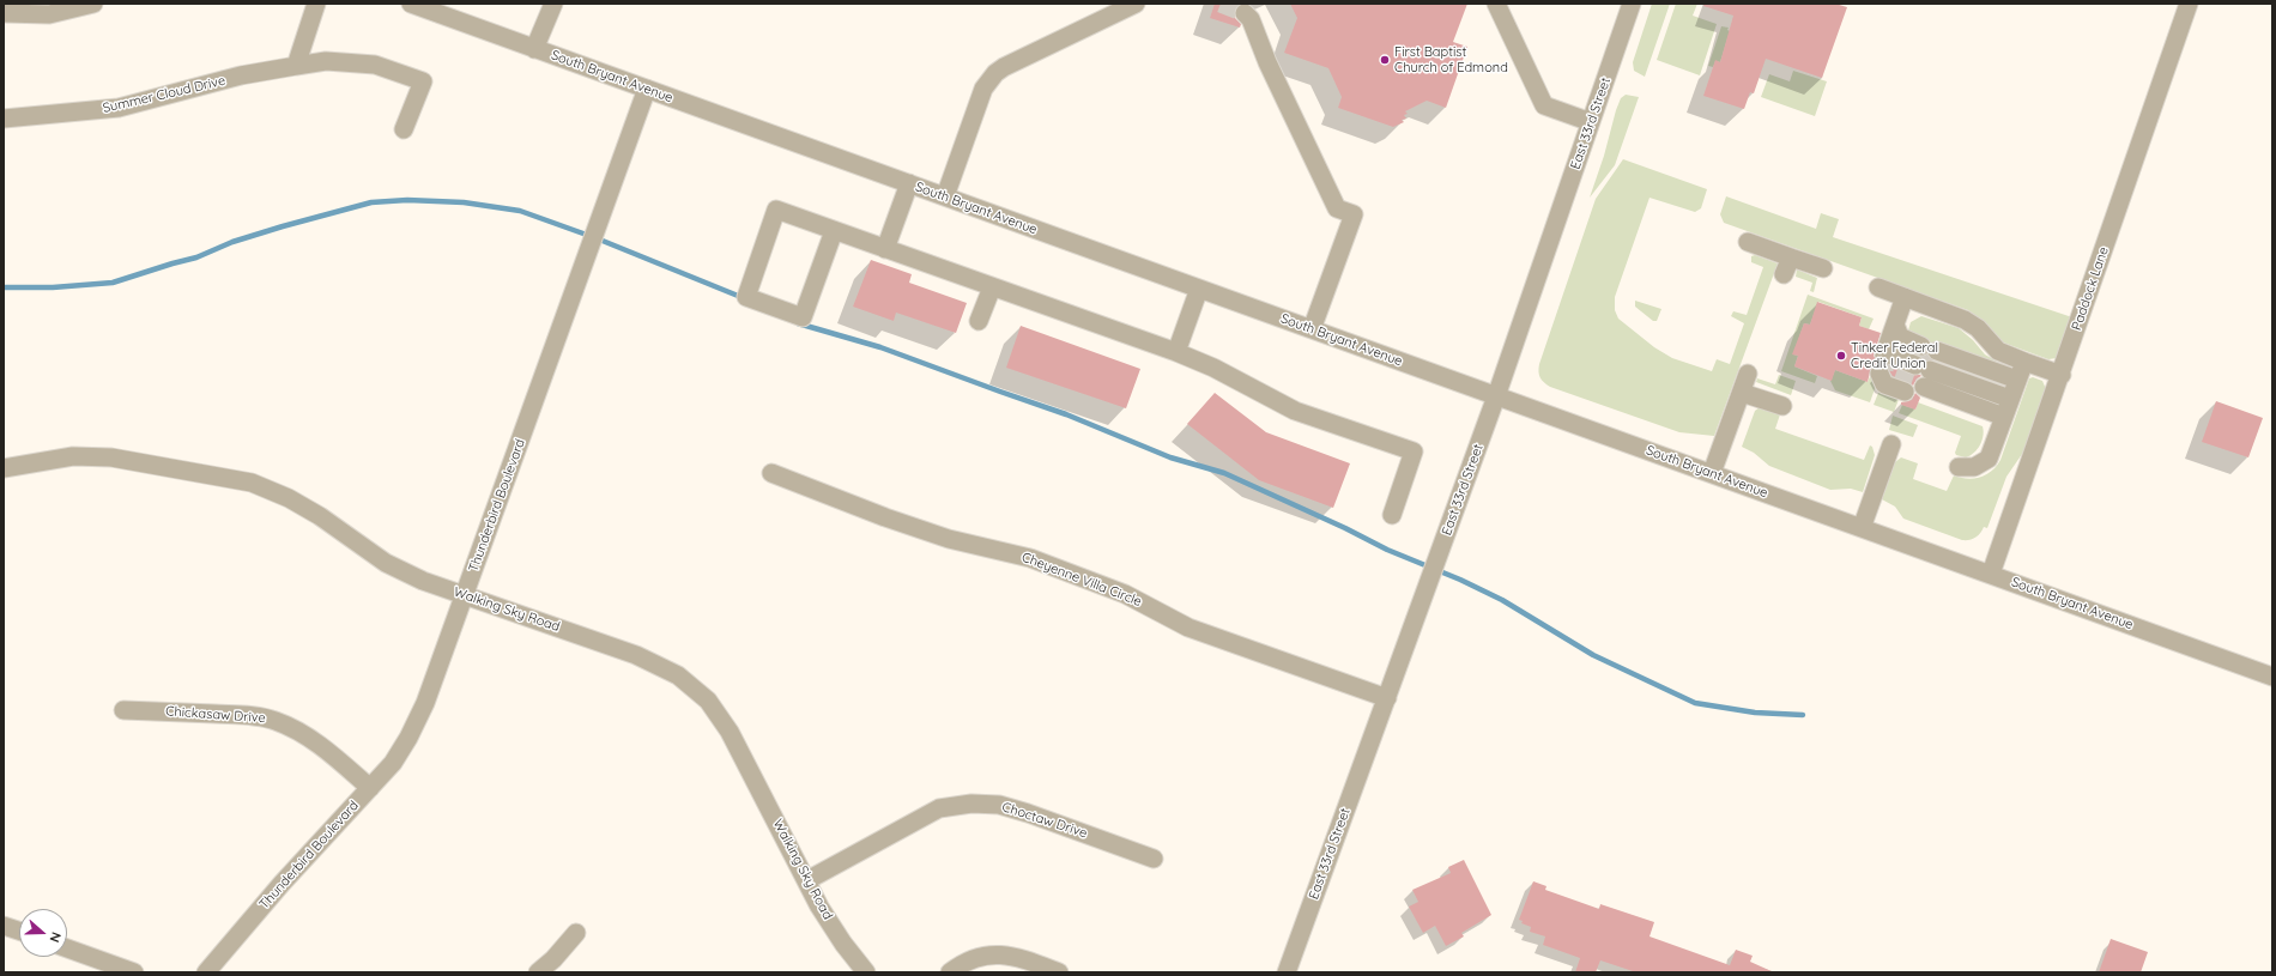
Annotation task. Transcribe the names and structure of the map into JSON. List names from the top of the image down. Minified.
{"streets":{"street":["South Bryant Avenue","Summer Cloud Drive","East 33rd Street","Paddock Lane","Thunderbird Boulevard","Cheyenne Villa Circle","Walking Sky Road","Chickasaw Drive","Choctaw Drive"]},"crossings":[["South Bryant Avenue","East 33rd Street"],["South Bryant Avenue","Paddock Lane"],["South Bryant Avenue","Thunderbird Boulevard"],["East 33rd Street","Cheyenne Villa Circle"],["Thunderbird Boulevard","Walking Sky Road"],["Thunderbird Boulevard","Chickasaw Drive"],["Walking Sky Road","Choctaw Drive"]],"places":["First Baptist Church of Edmond","Tinker Federal Credit Union"],"north":"right"}
